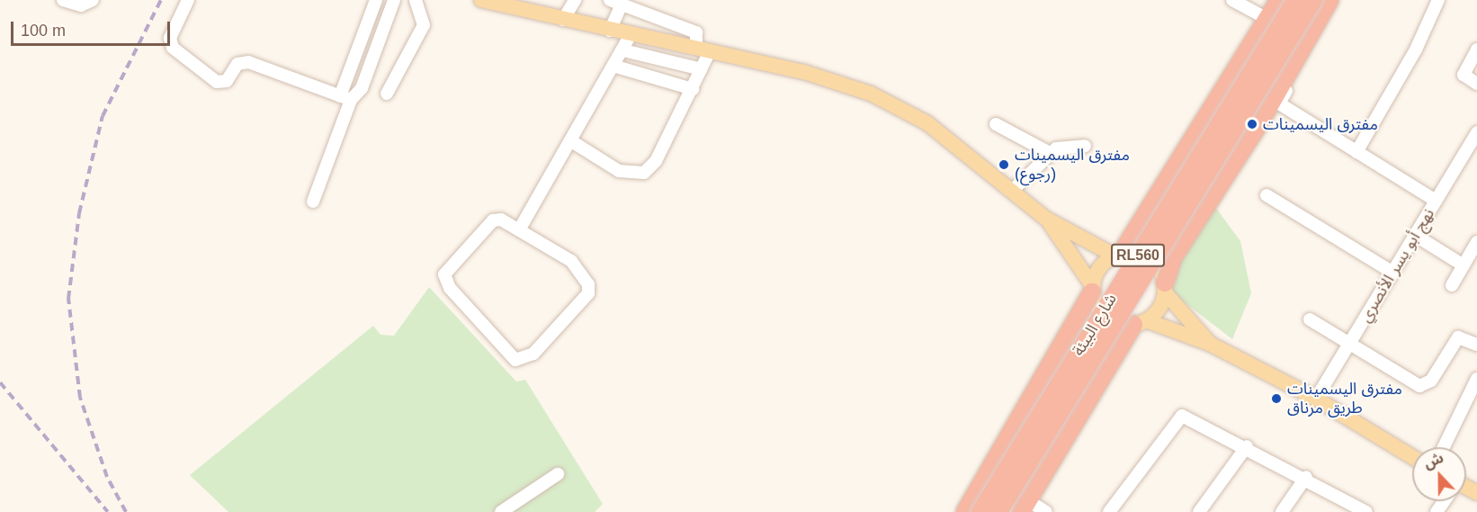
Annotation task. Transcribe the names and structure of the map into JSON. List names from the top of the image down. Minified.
{"streets":{"highway":["RL560","شارع البيئة"],"street":["نهج أبو يسر الأنصري"]},"places":["مفترق اليسمينات","مفترق اليسمينات (رجوع)","مفترق اليسمينات طريق مرناق"],"scale_bar":"100 m","north":"top"}
